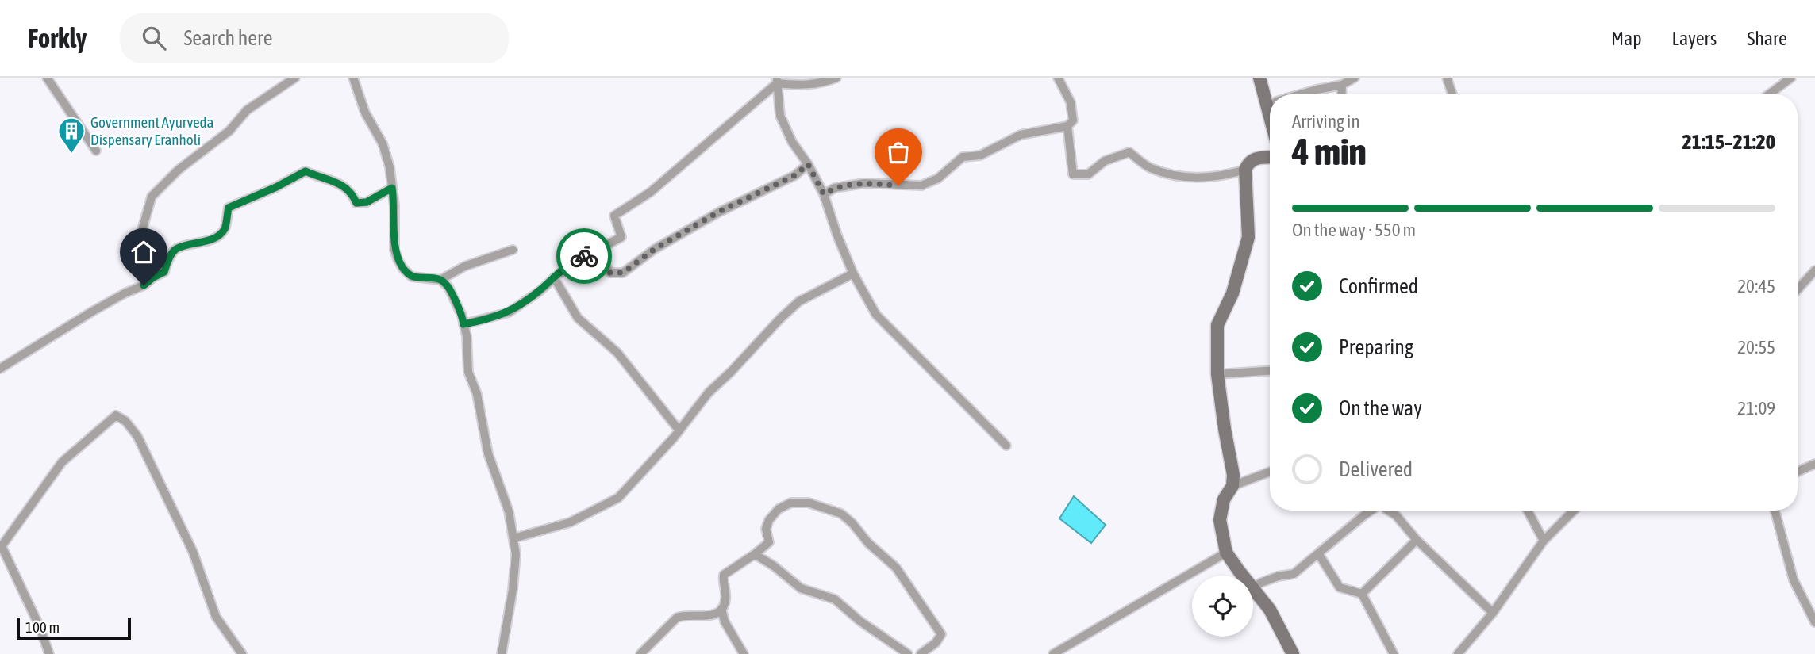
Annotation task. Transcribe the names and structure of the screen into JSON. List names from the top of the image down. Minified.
{"places":{"building":["Government Ayurveda Dispensary Eranholi"]},"scale_bar":"100 m","page":{"header":"Forkly","search":"Search here","nav":["Map","Layers","Share"],"heading":["4 min","Arriving in","21:15–21:20"],"bar":"On the way · 550 m","list":[["Confirmed","20:45"],["Preparing","20:55"],["On the way","21:09"],"Delivered"],"scale":"100 m"}}
